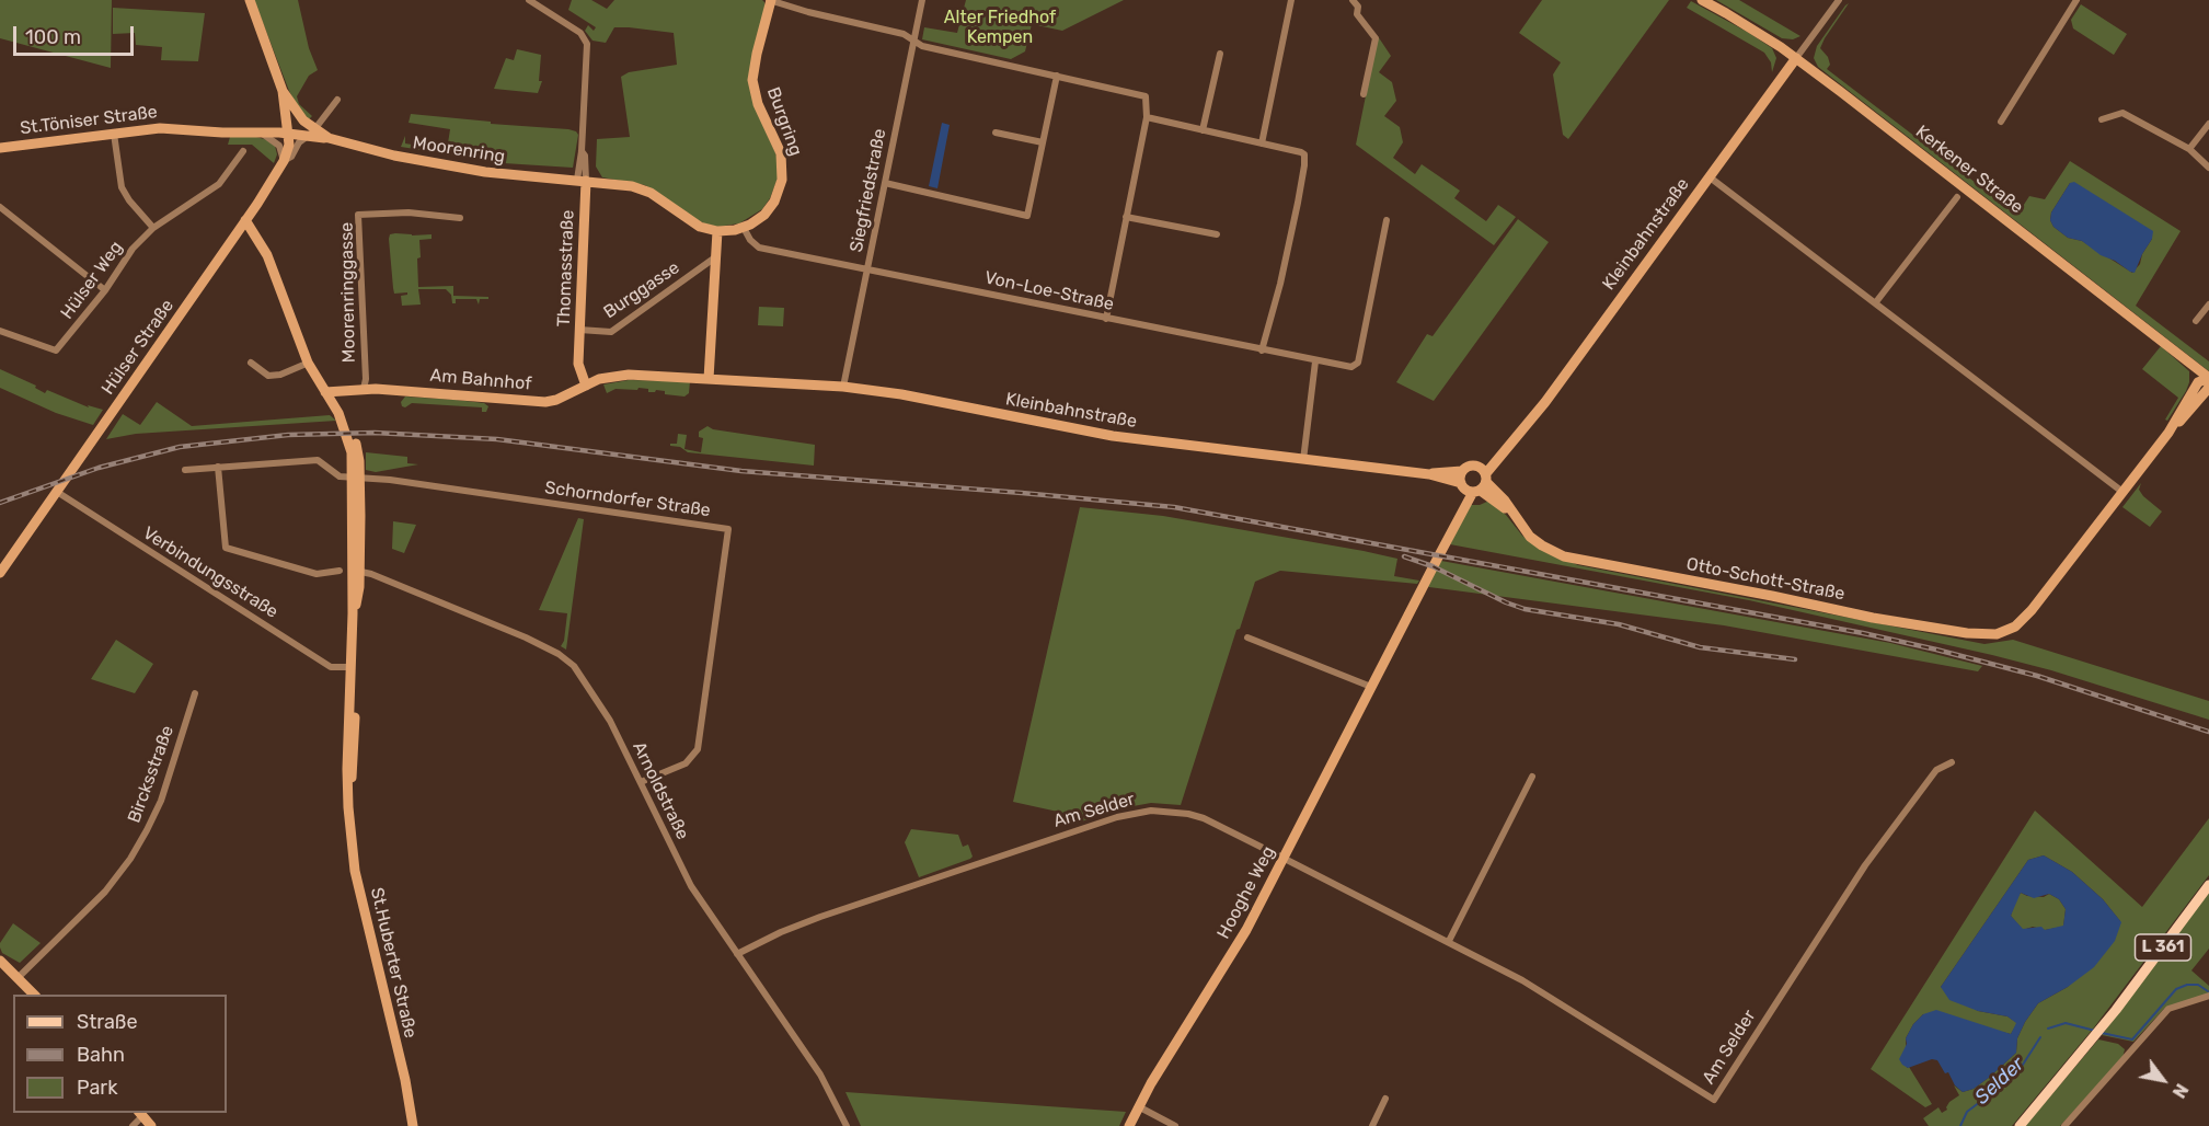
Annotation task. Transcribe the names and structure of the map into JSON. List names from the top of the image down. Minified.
{"streets":{"main road":["L 361"],"street":["St.Töniser Straße","Burgring","Moorenring","Kerkener Straße","Siegfriedstraße","Kleinbahnstraße","Thomasstraße","Hülser Weg","Burggasse","Von-Loe-Straße","Moorenringgasse","Hülser Straße","Am Bahnhof","Schorndorfer Straße","Verbindungsstraße","Otto-Schott-Straße","Bircksstraße","Arnoldstraße","Am Selder","Hooghe Weg","St.Huberter Straße"]},"crossings":[["St.Töniser Straße","Moorenring"],["St.Töniser Straße","Hülser Straße"],["Burgring","Von-Loe-Straße"],["Moorenring","Thomasstraße"],["Kerkener Straße","Kleinbahnstraße"],["Siegfriedstraße","Kleinbahnstraße"],["Siegfriedstraße","Von-Loe-Straße"],["Kleinbahnstraße","Am Bahnhof"],["Kleinbahnstraße","Otto-Schott-Straße"],["Kleinbahnstraße","Hooghe Weg"],["Thomasstraße","Burggasse"],["Thomasstraße","Am Bahnhof"],["Moorenringgasse","Am Bahnhof"],["Hülser Straße","Verbindungsstraße"],["Hülser Straße","St.Huberter Straße"],["Am Bahnhof","St.Huberter Straße"],["Schorndorfer Straße","Arnoldstraße"],["Schorndorfer Straße","St.Huberter Straße"],["Verbindungsstraße","St.Huberter Straße"],["Otto-Schott-Straße","Hooghe Weg"],["Arnoldstraße","Am Selder"],["Arnoldstraße","St.Huberter Straße"],["Am Selder","Hooghe Weg"]],"water":["Selder"],"parks":["Alter Friedhof Kempen"],"legend":["Straße","Bahn","Park"],"scale_bar":"100 m","north":"bottom right"}
